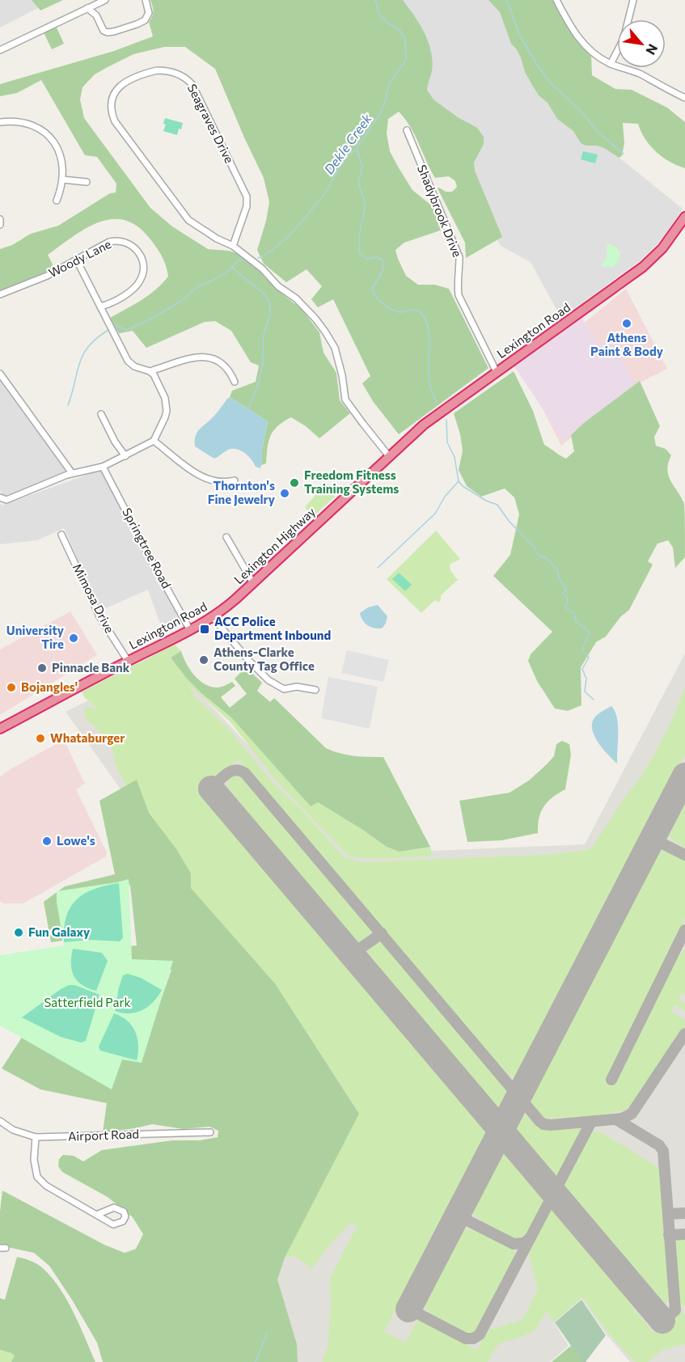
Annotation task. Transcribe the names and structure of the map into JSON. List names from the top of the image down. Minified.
{"streets":{"highway":["Lexington Road","Lexington Highway"],"street":["Seagraves Drive","Shadybrook Drive","Woody Lane","Springtree Road","Mimosa Drive","Airport Road"]},"crossings":[["Seagraves Drive","Lexington Road"],["Seagraves Drive","Lexington Highway"],["Shadybrook Drive","Lexington Road"],["Lexington Road","Lexington Highway"],["Lexington Road","Springtree Road"],["Lexington Road","Mimosa Drive"]],"water":["Dekle Creek"],"parks":["Satterfield Park"],"places":{"other":["Athens Paint & Body","Freedom Fitness Training Systems","Thornton's Fine Jewelry","University Tire","Athens-Clarke County Tag Office","Pinnacle Bank","Bojangles'","Whataburger","Lowe's","Fun Galaxy"],"transit":["ACC Police Department Inbound"]},"north":"bottom right"}
